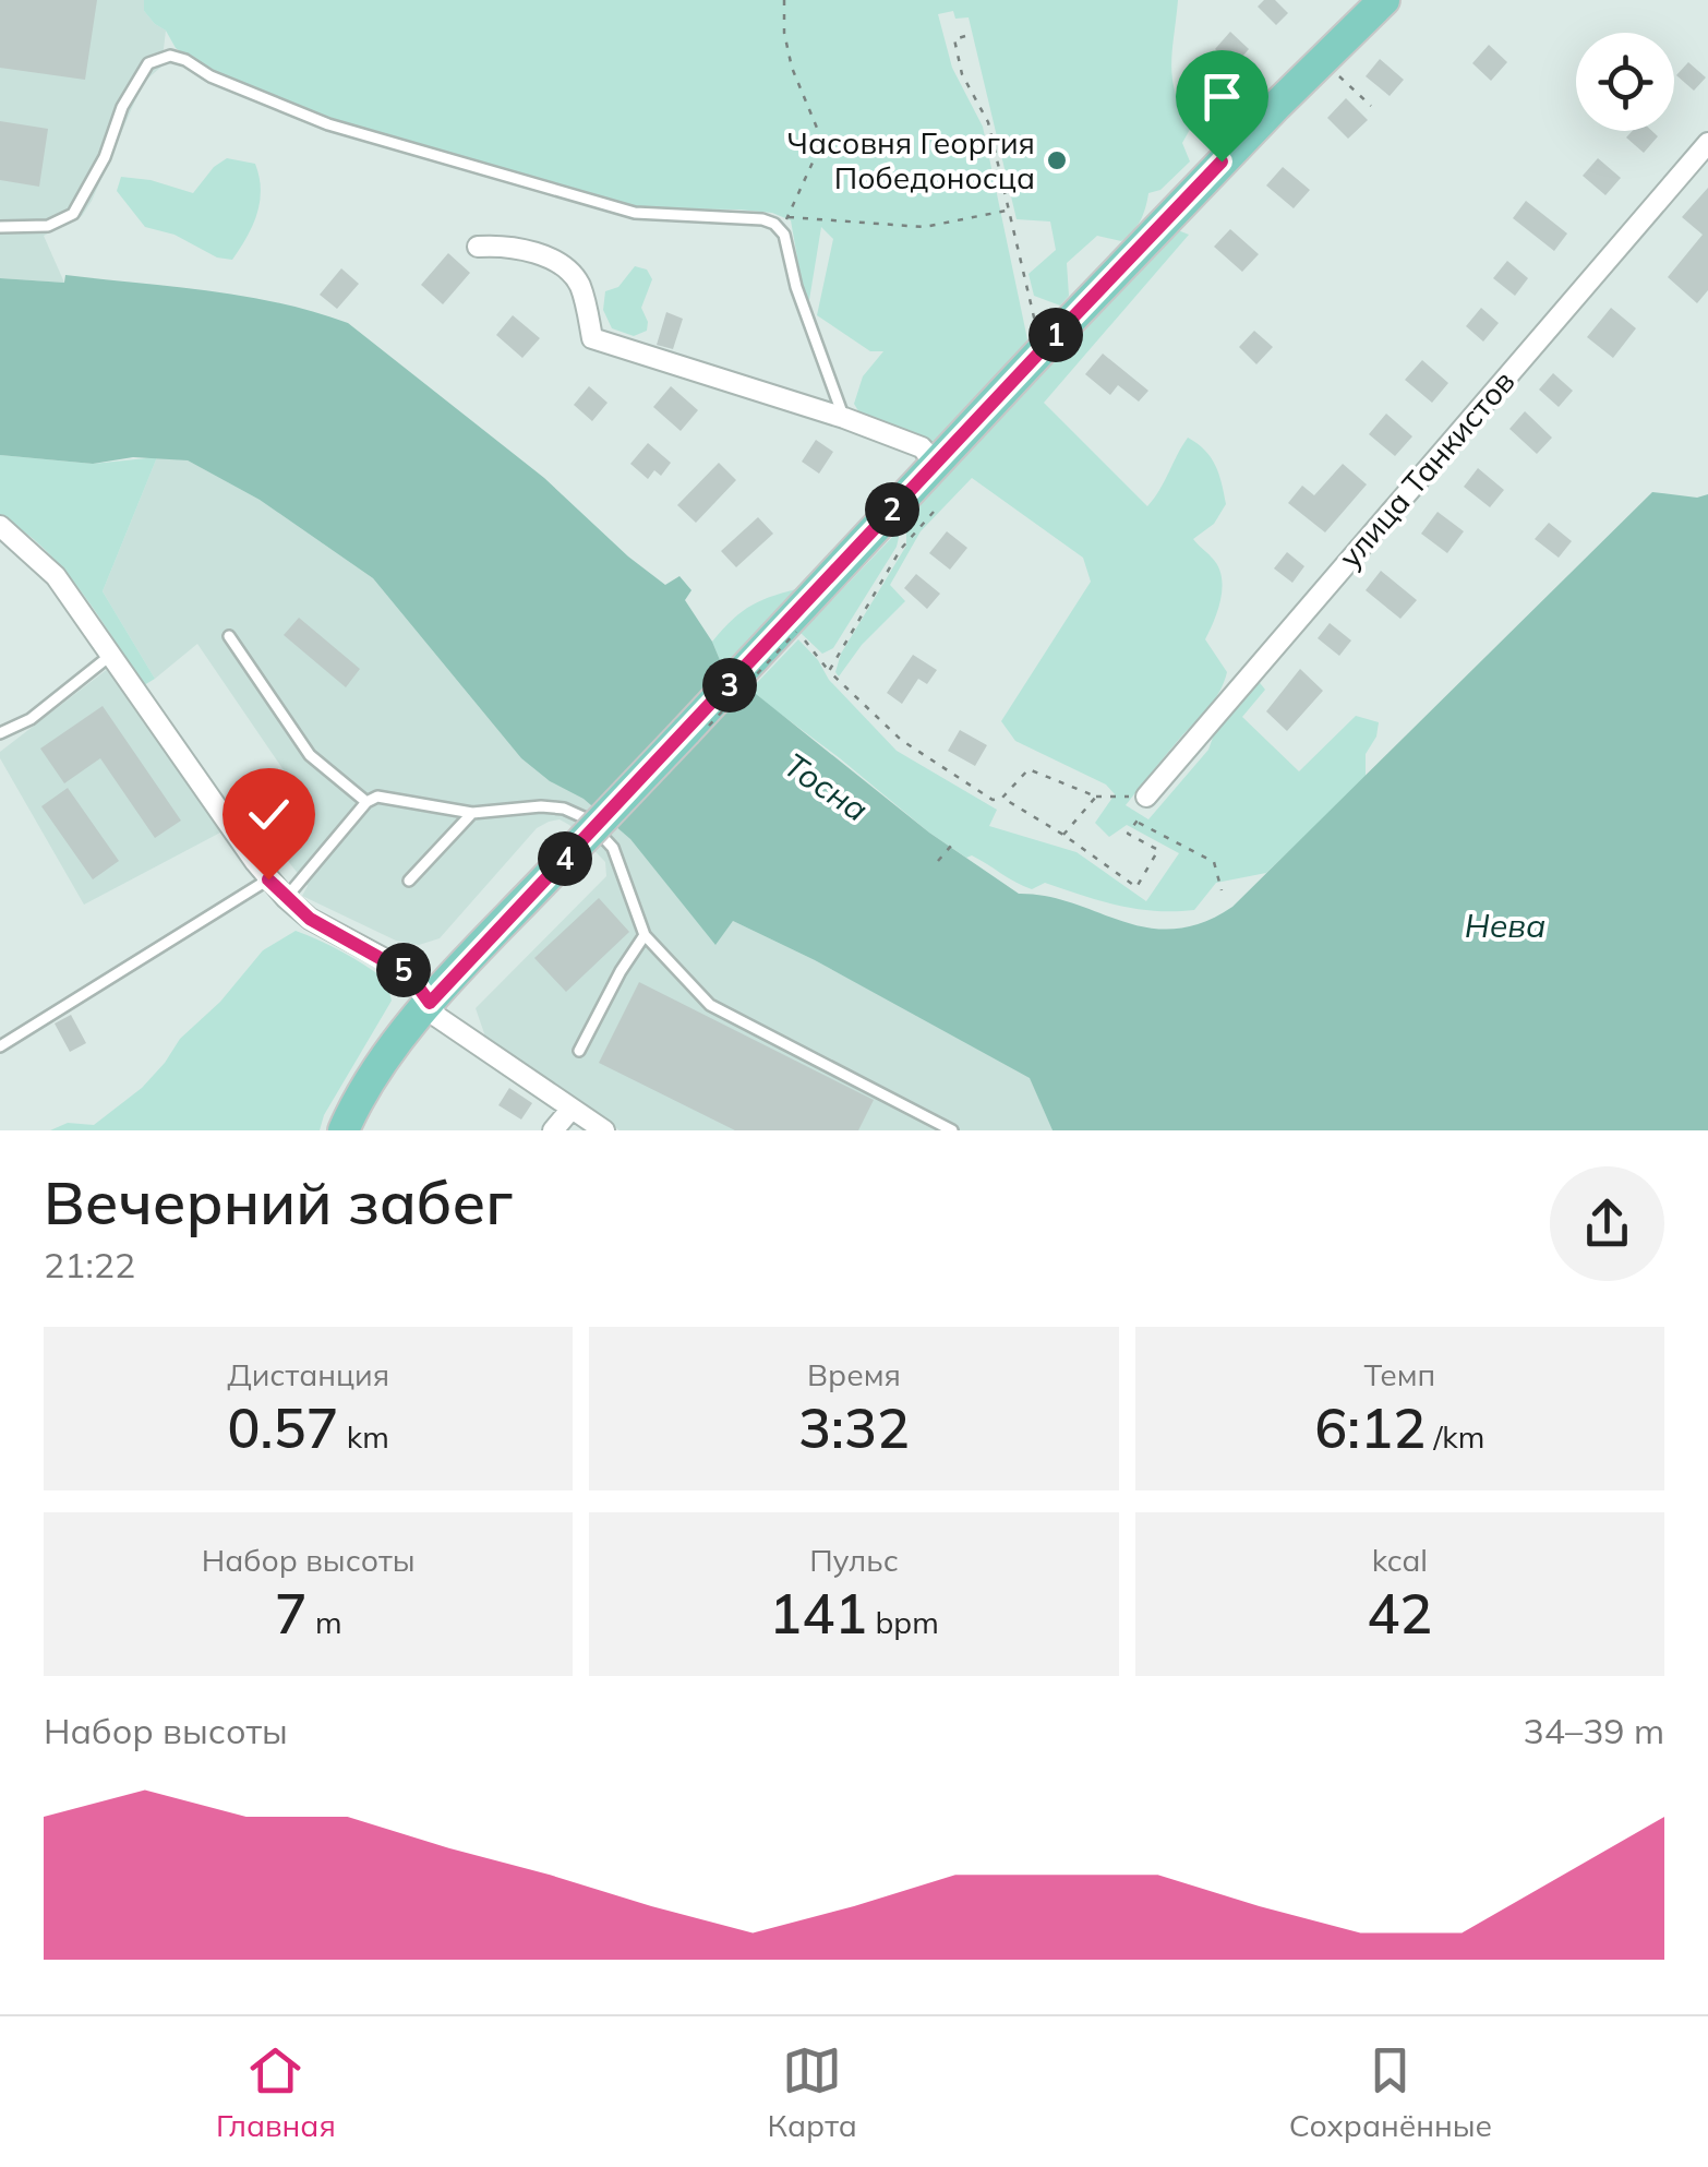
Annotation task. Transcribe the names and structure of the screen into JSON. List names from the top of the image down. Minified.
{"streets":{"street":["улица Танкистов"]},"water":["Тосна","Нева"],"places":["Часовня Георгия Победоносца"],"page":{"pins":["1","2","3","4","5"],"heading":["Вечерний забег","21:22"],"stats":[["Дистанция","0.57 km"],["Время","3:32"],["Темп","6:12 /km"],["Набор высоты","7 m"],["Пульс","141 bpm"],["kcal","42"]],"chart":["Набор высоты","34–39 m"],"tabs":["Главная","Карта","Сохранённые"]}}
